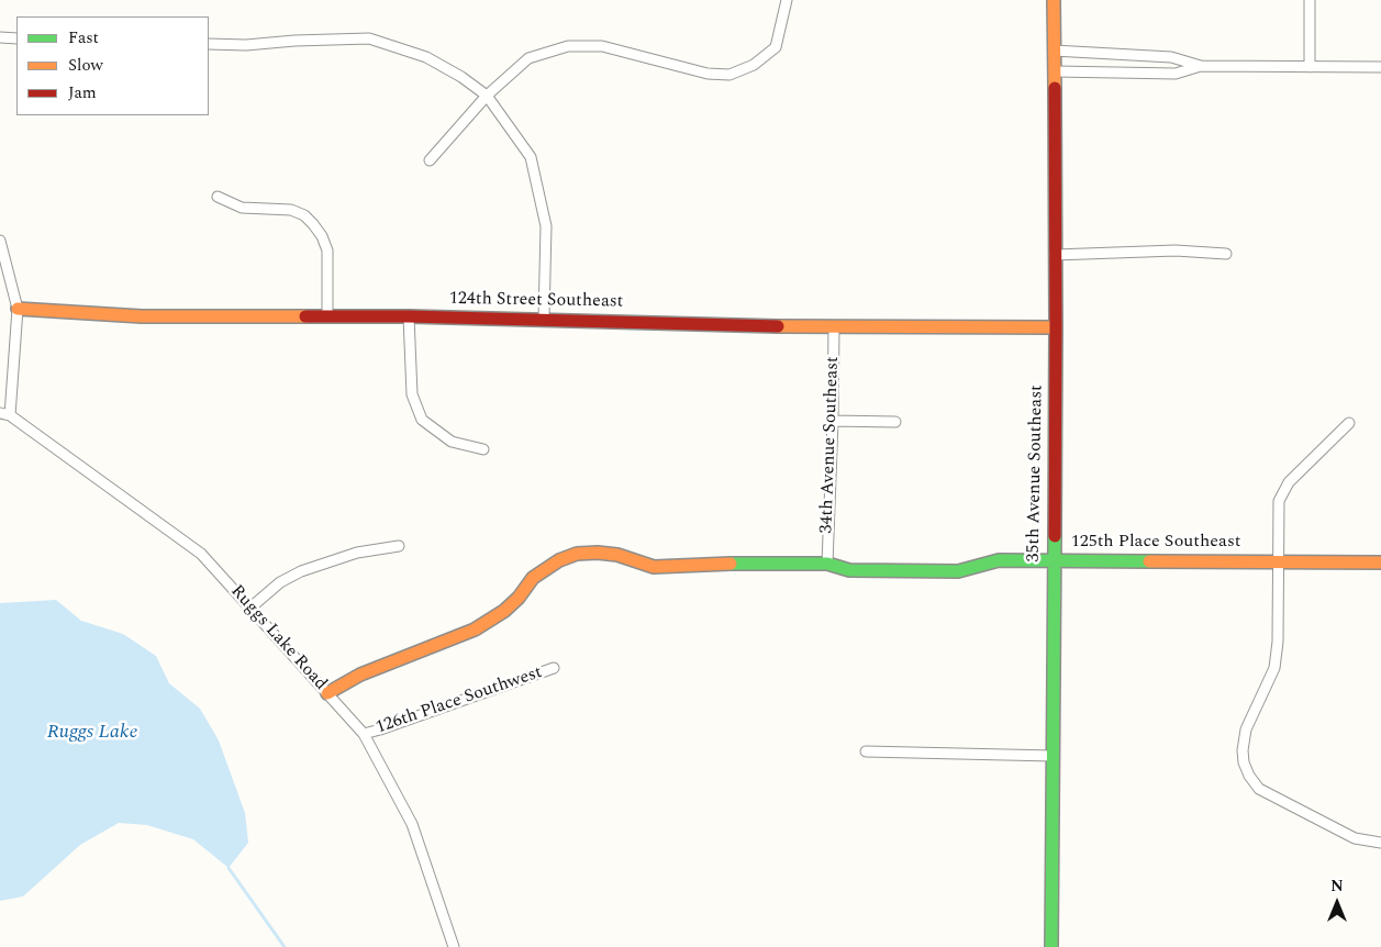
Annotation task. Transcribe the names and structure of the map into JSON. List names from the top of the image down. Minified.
{"streets":{"street":["124th Street Southeast","34th Avenue Southeast","35th Avenue Southeast","125th Place Southeast","Ruggs Lake Road","126th Place Southwest"]},"crossings":[["124th Street Southeast","34th Avenue Southeast"],["124th Street Southeast","35th Avenue Southeast"],["34th Avenue Southeast","125th Place Southeast"],["35th Avenue Southeast","125th Place Southeast"],["125th Place Southeast","Ruggs Lake Road"],["Ruggs Lake Road","126th Place Southwest"]],"water":["Ruggs Lake"],"legend":["Fast","Slow","Jam"],"north":"top"}
